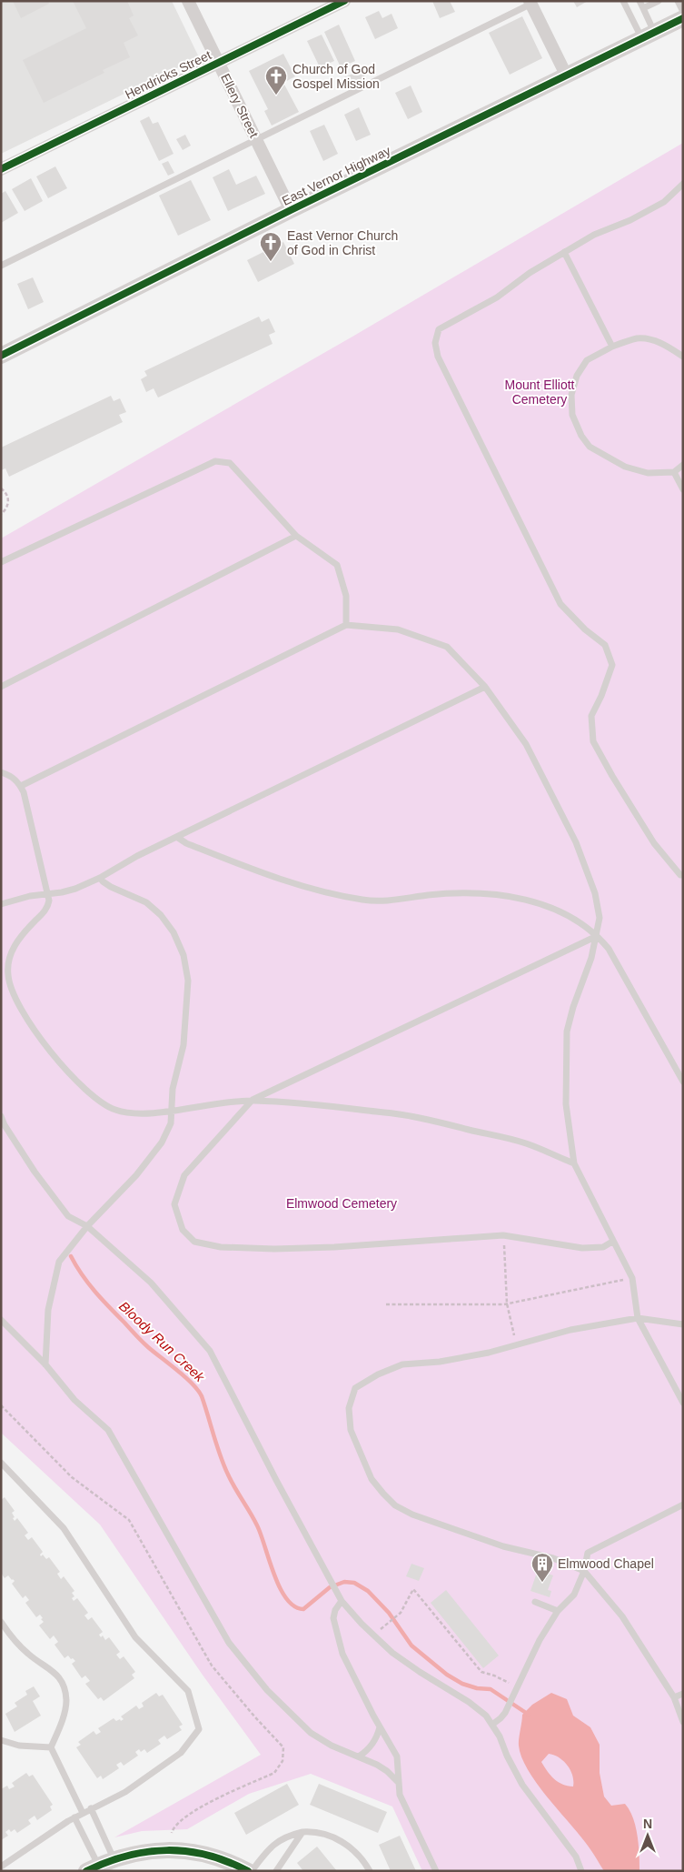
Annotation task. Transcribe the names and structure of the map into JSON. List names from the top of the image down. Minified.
{"streets":{"street":["Hendricks Street","Ellery Street","East Vernor Highway"]},"crossings":[["Hendricks Street","Ellery Street"],["Ellery Street","East Vernor Highway"]],"water":["Bloody Run Creek"],"parks":["Mount Elliott Cemetery","Elmwood Cemetery"],"places":{"church":["Church of God Gospel Mission","East Vernor Church of God in Christ"],"building":["Elmwood Chapel"]},"north":"top"}
